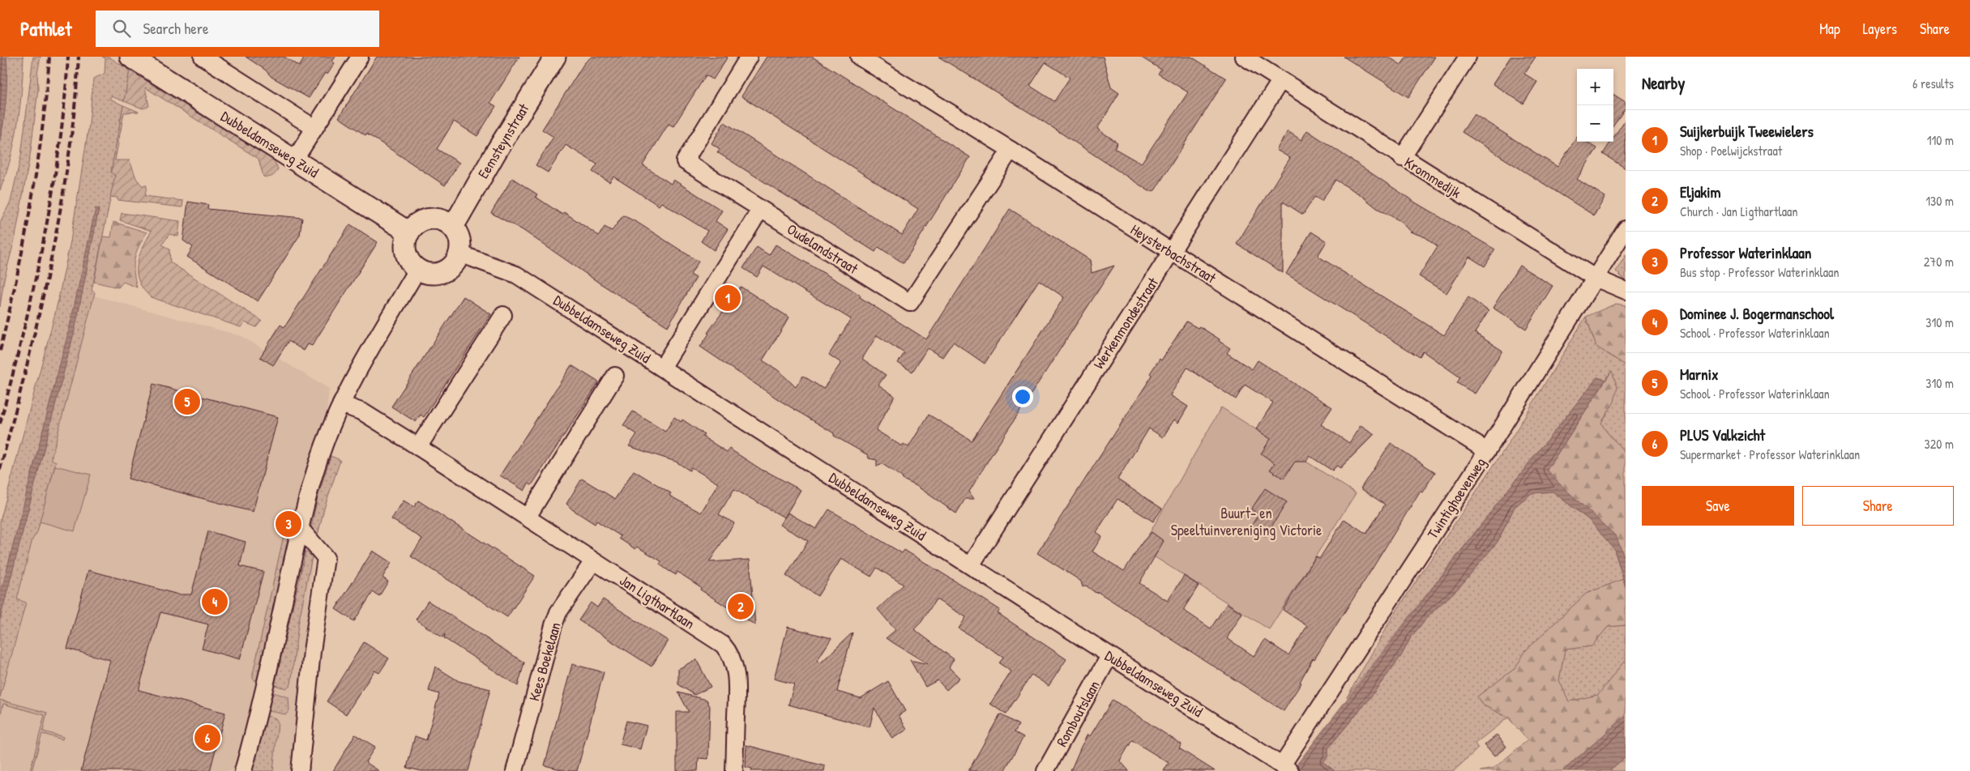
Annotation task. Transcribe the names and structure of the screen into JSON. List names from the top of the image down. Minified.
{"streets":{"street":["Eemsteynstraat","Dubbeldamseweg Zuid","Krommedijk","Oudelandstraat","Heysterbachstraat","Werkenmondestraat","Twintighoevenweg","Jan Ligthartlaan","Kees Boekelaan","Romboutslaan"]},"crossings":[["Eemsteynstraat","Dubbeldamseweg Zuid"],["Dubbeldamseweg Zuid","Werkenmondestraat"],["Dubbeldamseweg Zuid","Twintighoevenweg"],["Dubbeldamseweg Zuid","Romboutslaan"],["Krommedijk","Werkenmondestraat"],["Krommedijk","Twintighoevenweg"],["Oudelandstraat","Heysterbachstraat"],["Heysterbachstraat","Werkenmondestraat"],["Heysterbachstraat","Twintighoevenweg"],["Jan Ligthartlaan","Kees Boekelaan"]],"parks":["Buurt- en Speeltuinvereniging Victorie"],"page":{"header":"Pathlet","search":"Search here","nav":["Map","Layers","Share"],"heading":["Nearby","6 results"],"map_buttons":["+","−"],"list":[{"mark":"1","name":"Suijkerbuijk Tweewielers","note":"Shop · Poelwijckstraat","value":"110 m"},{"mark":"2","name":"Eljakim","note":"Church · Jan Ligthartlaan","value":"130 m"},{"mark":"3","name":"Professor Waterinklaan","note":"Bus stop · Professor Waterinklaan","value":"270 m"},{"mark":"4","name":"Dominee J. Bogermanschool","note":"School · Professor Waterinklaan","value":"310 m"},{"mark":"5","name":"Marnix","note":"School · Professor Waterinklaan","value":"310 m"},{"mark":"6","name":"PLUS Valkzicht","note":"Supermarket · Professor Waterinklaan","value":"320 m"}],"pins":["1","5","3","4","2","6"],"buttons":["Save","Share"]}}
